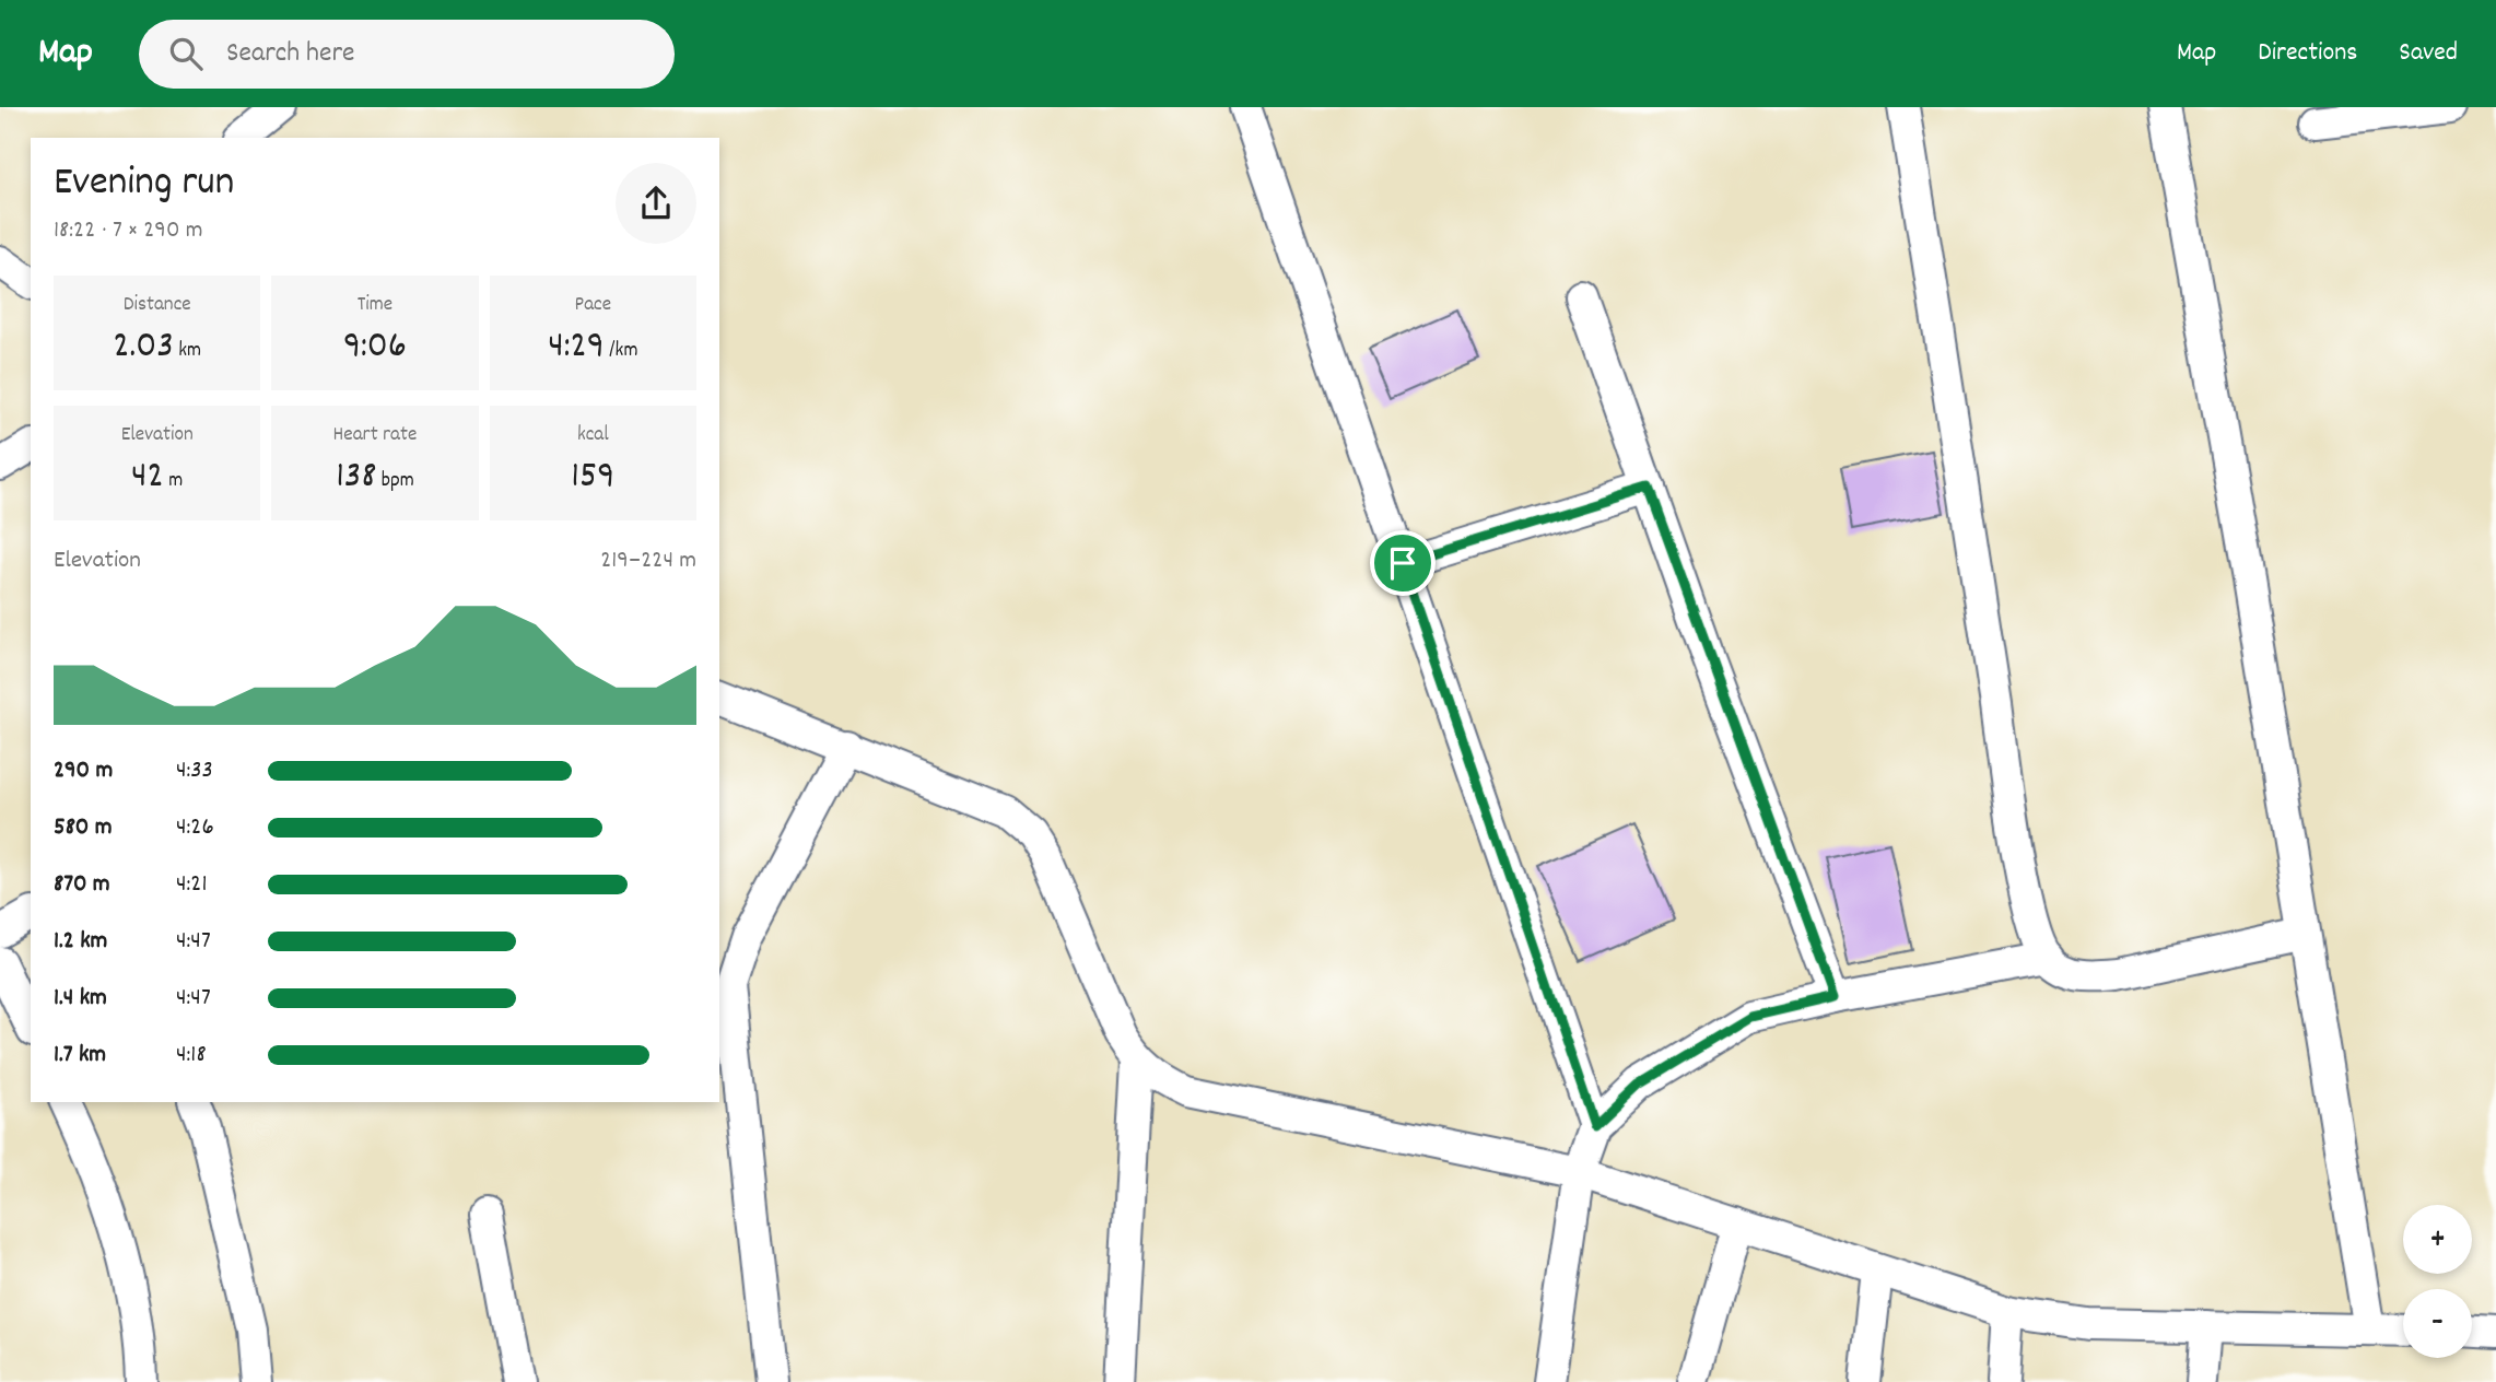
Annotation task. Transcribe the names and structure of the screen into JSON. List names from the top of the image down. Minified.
{"page":{"header":"Map","search":"Search here","nav":["Map","Directions","Saved"],"heading":["Evening run","18:22 · 7 × 290 m"],"stats":[["Distance","2.03 km"],["Time","9:06"],["Pace","4:29 /km"],["Elevation","42 m"],["Heart rate","138 bpm"],["kcal","159"]],"chart":["Elevation","219–224 m"],"list":[{"name":"290 m","note":"4:33"},{"name":"580 m","note":"4:26"},{"name":"870 m","note":"4:21"},{"name":"1.2 km","note":"4:47"},{"name":"1.4 km","note":"4:47"},{"name":"1.7 km","note":"4:18"}],"map_buttons":["+","−"]}}
